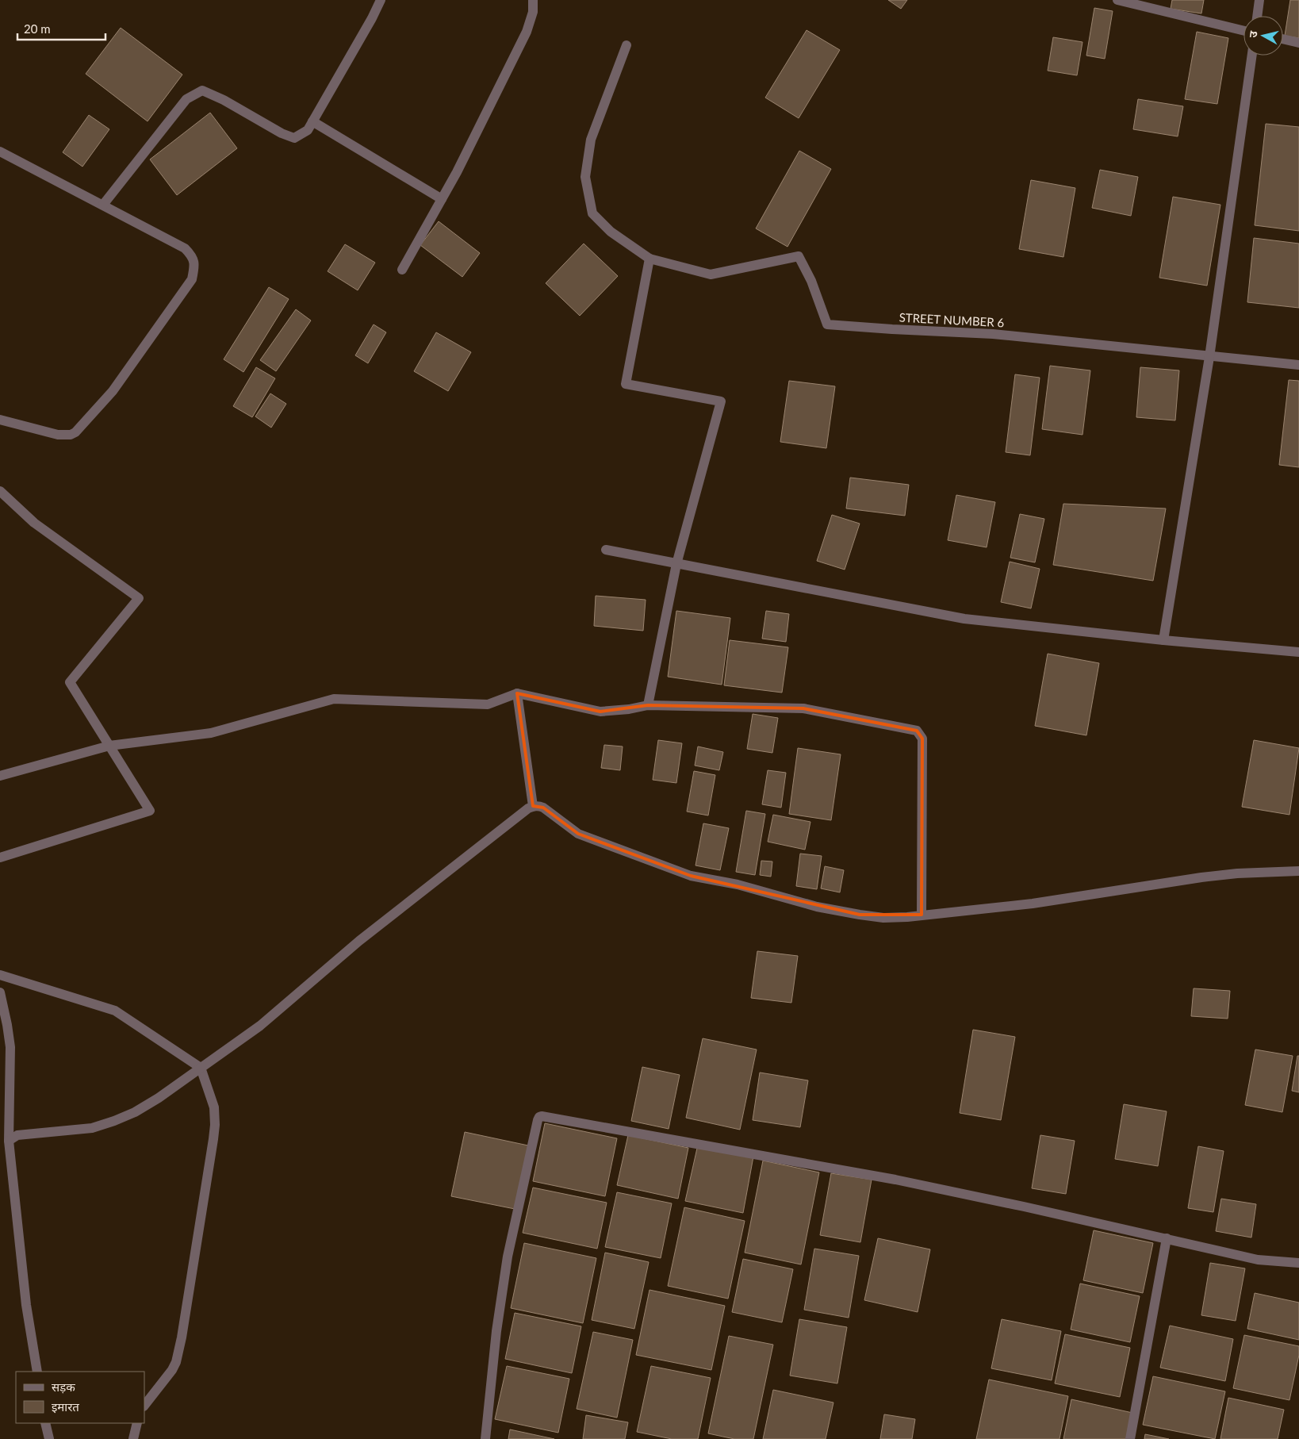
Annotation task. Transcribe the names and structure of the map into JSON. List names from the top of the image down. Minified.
{"streets":{"street":["STREET NUMBER 6"]},"legend":["सड़क","इमारत"],"scale_bar":"20 m","north":"left"}
